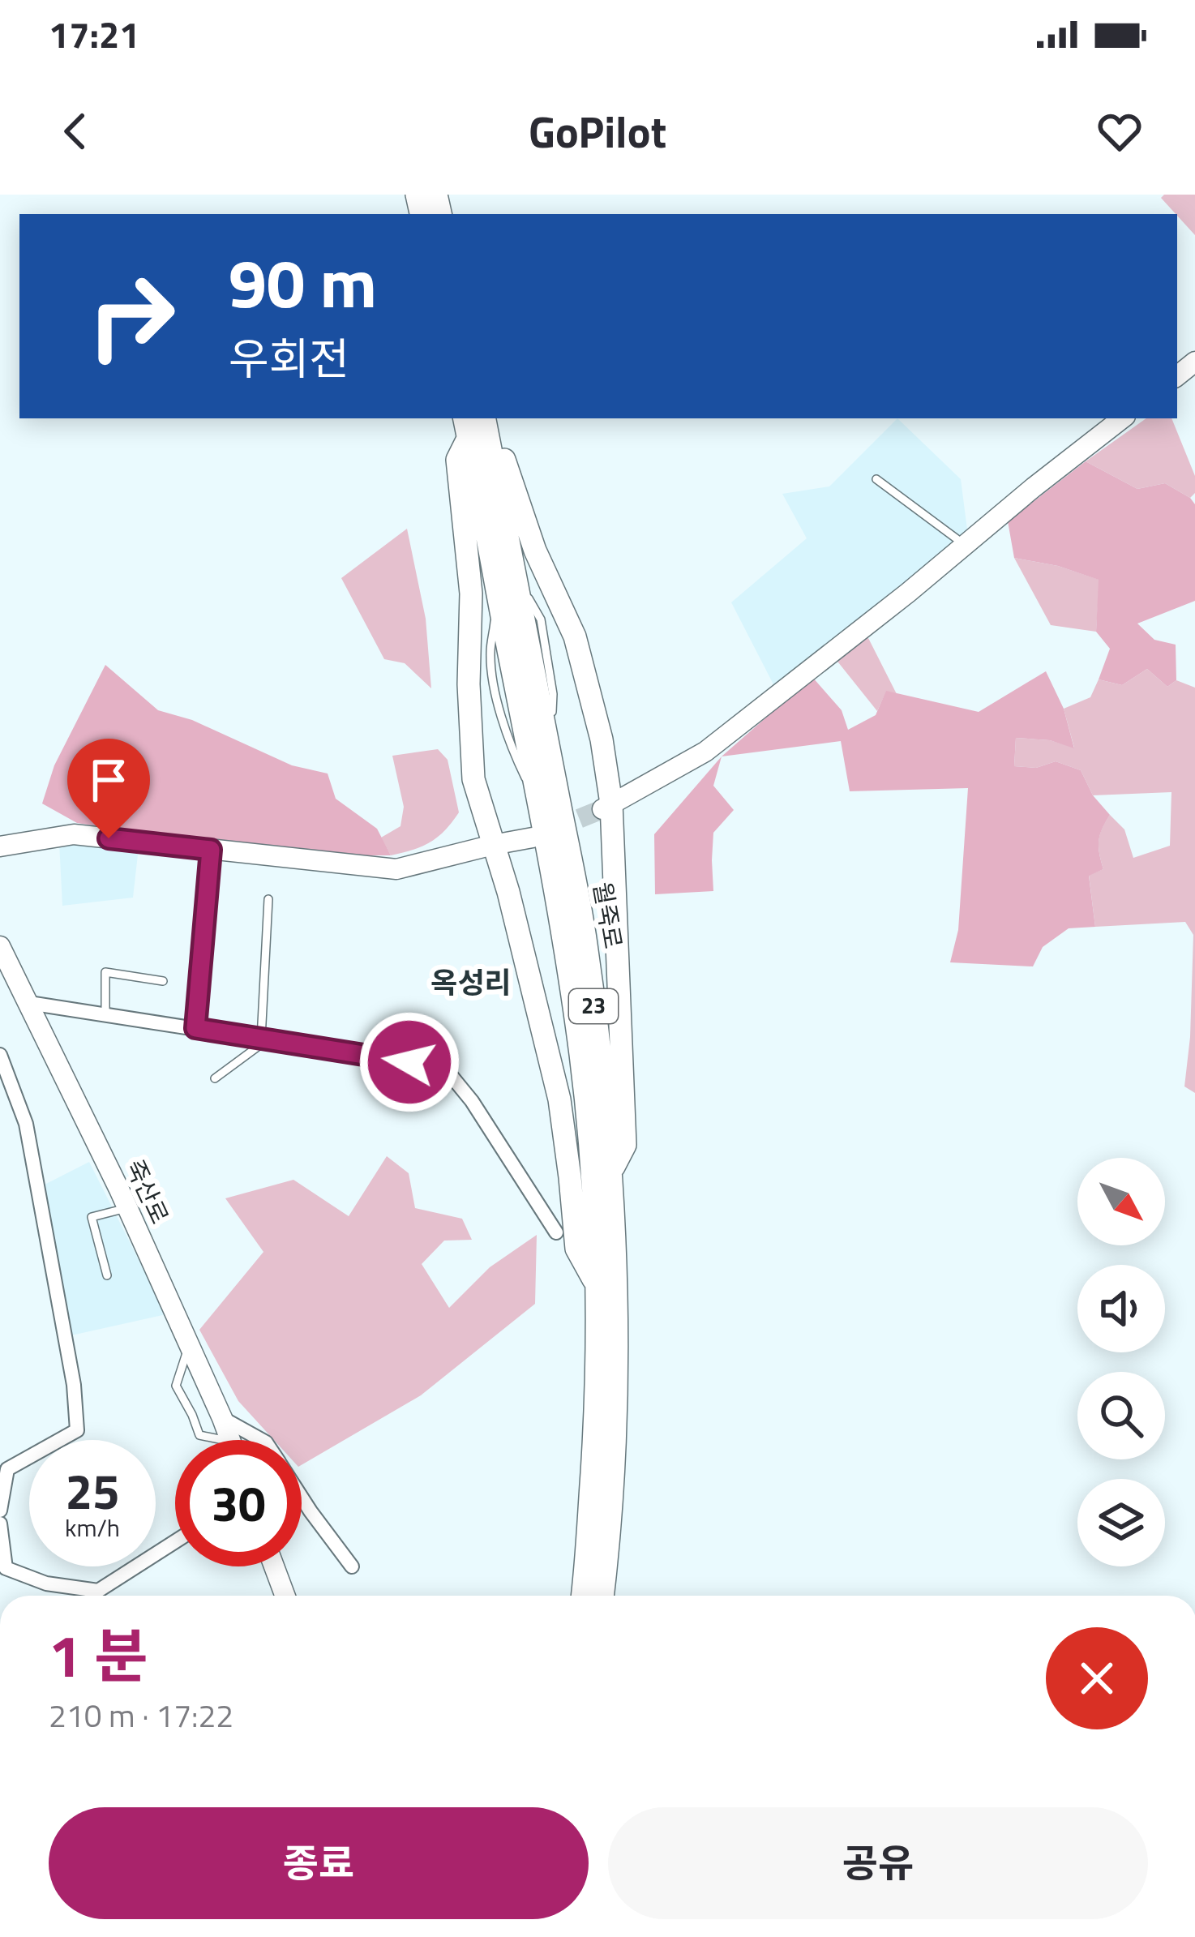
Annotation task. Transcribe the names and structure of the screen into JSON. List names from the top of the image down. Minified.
{"streets":{"main road":["월죽로","23"],"street":["죽산로"]},"districts":["옥성리"],"north":"bottom right","page":{"status":"17:21","header":"GoPilot","turn":["90 m","우회전"],"speed":"25 km/h","limit":"30","heading":["1 분","210 m · 17:22"],"buttons":["종료","공유"]}}
